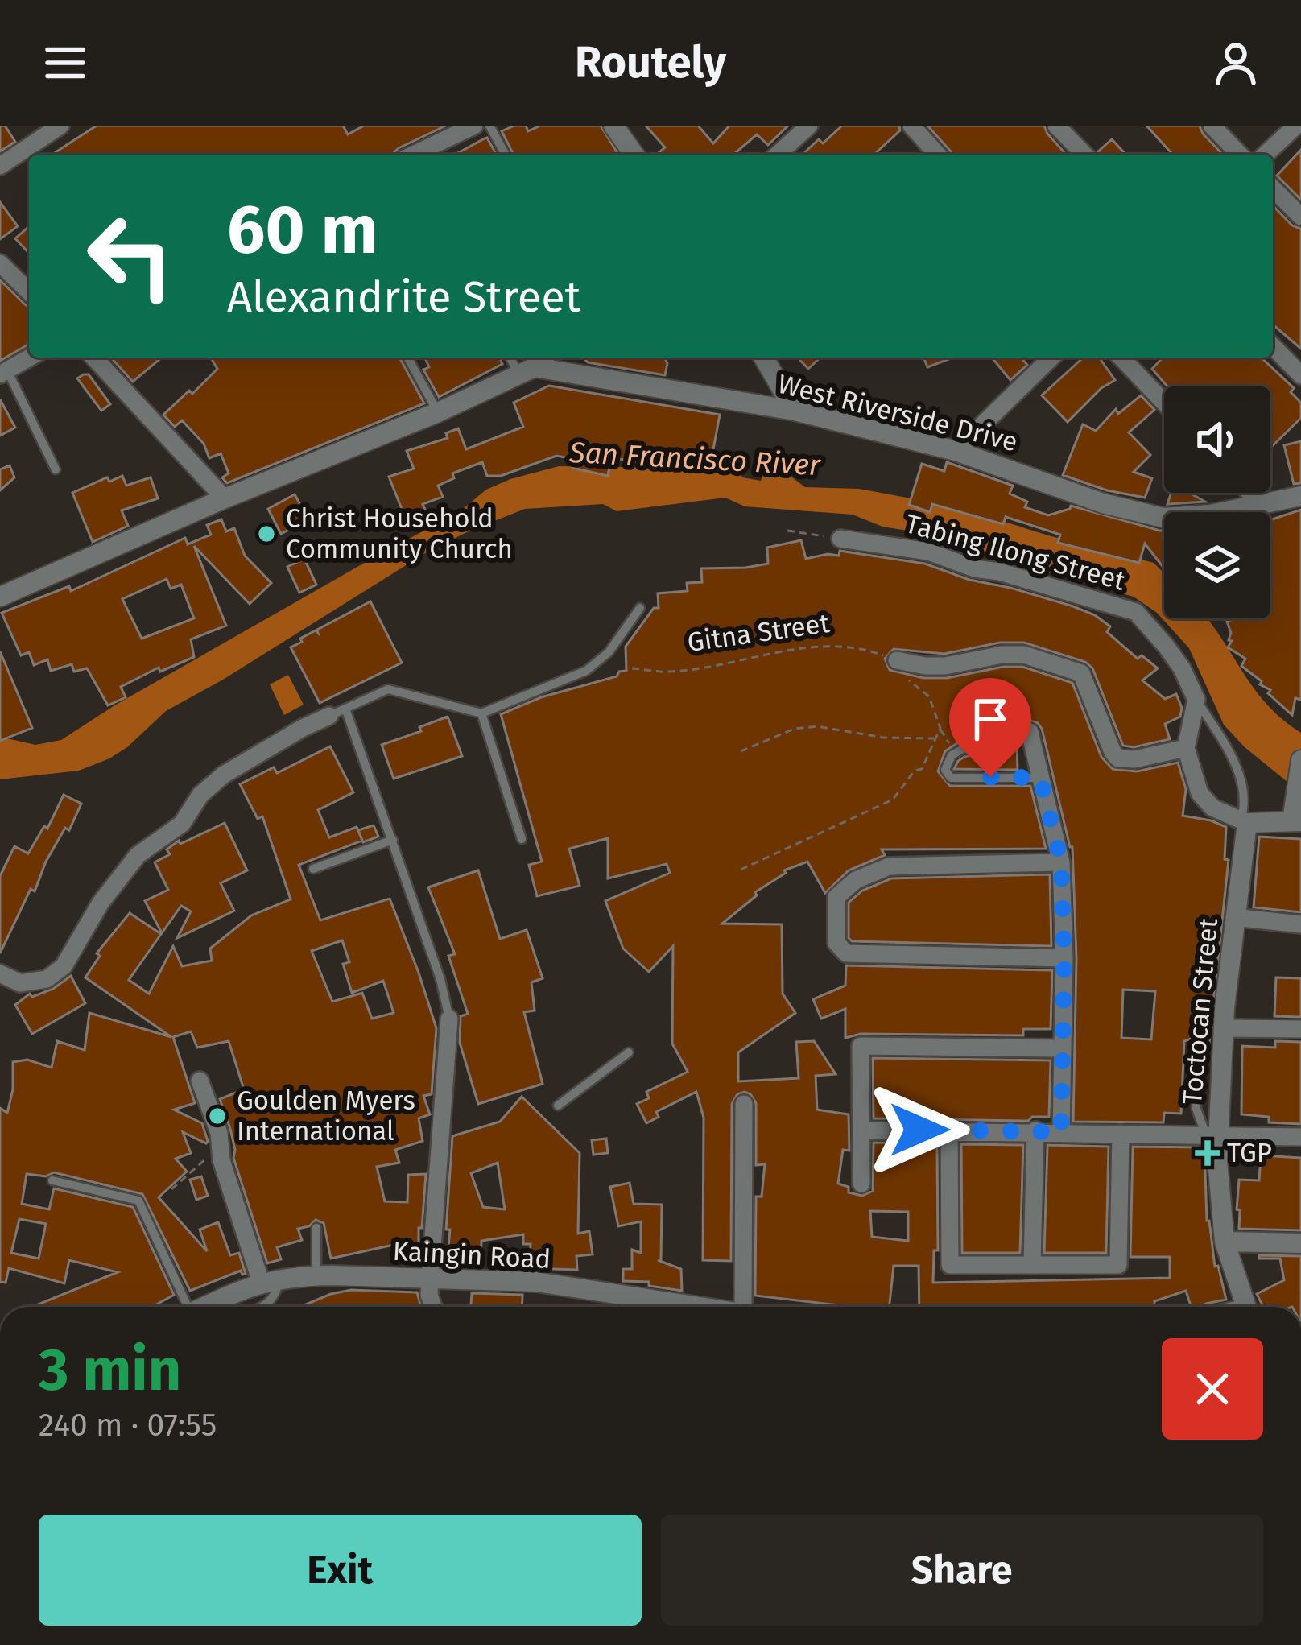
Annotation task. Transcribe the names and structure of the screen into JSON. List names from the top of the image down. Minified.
{"streets":{"street":["West Riverside Drive","Tabing Ilong Street","Toctocan Street","Kaingin Road"],"path":["Gitna Street"]},"water":["San Francisco River"],"places":{"other":["Christ Household Community Church","Goulden Myers International"],"health":["TGP"]},"page":{"header":"Routely","turn":["60 m","Alexandrite Street"],"heading":["3 min","240 m · 07:55"],"buttons":["Exit","Share"]}}
